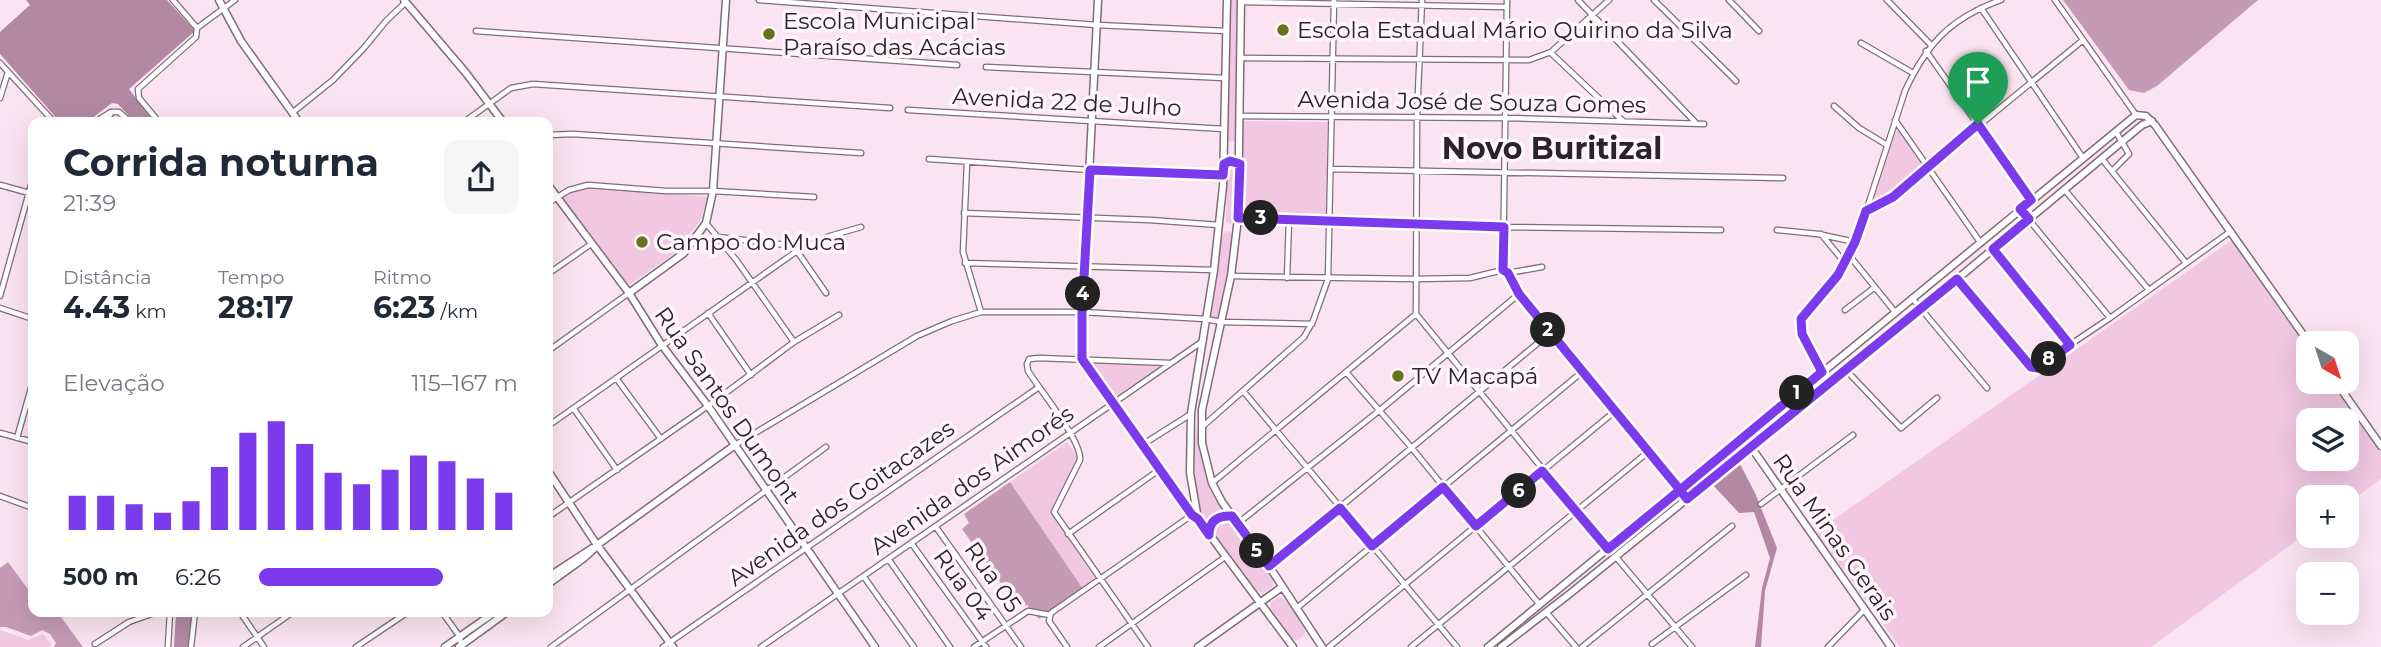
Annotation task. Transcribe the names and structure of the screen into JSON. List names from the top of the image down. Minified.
{"streets":{"street":["Avenida 22 de Julho","Avenida José de Souza Gomes","Rua Santos Dumont","Avenida dos Aimorés","Avenida dos Goitacazes","Rua Minas Gerais","Rua 05","Rua 04"]},"crossings":[["Rua Santos Dumont","Avenida dos Aimorés"],["Rua Santos Dumont","Avenida dos Goitacazes"],["Avenida dos Aimorés","Rua 05"],["Avenida dos Aimorés","Rua 04"]],"districts":["Novo Buritizal"],"places":["Escola Estadual Mário Quirino da Silva","Escola Municipal Paraíso das Acácias","Campo do Muca","TV Macapá"],"north":"bottom right","page":{"heading":["Corrida noturna","21:39"],"pins":["3","4","2","8","1","6","5"],"stats":[["Distância","4.43 km"],["Tempo","28:17"],["Ritmo","6:23 /km"]],"map_buttons":["+","−"],"chart":["Elevação","115–167 m"],"list":[{"name":"500 m","note":"6:26"}]}}
